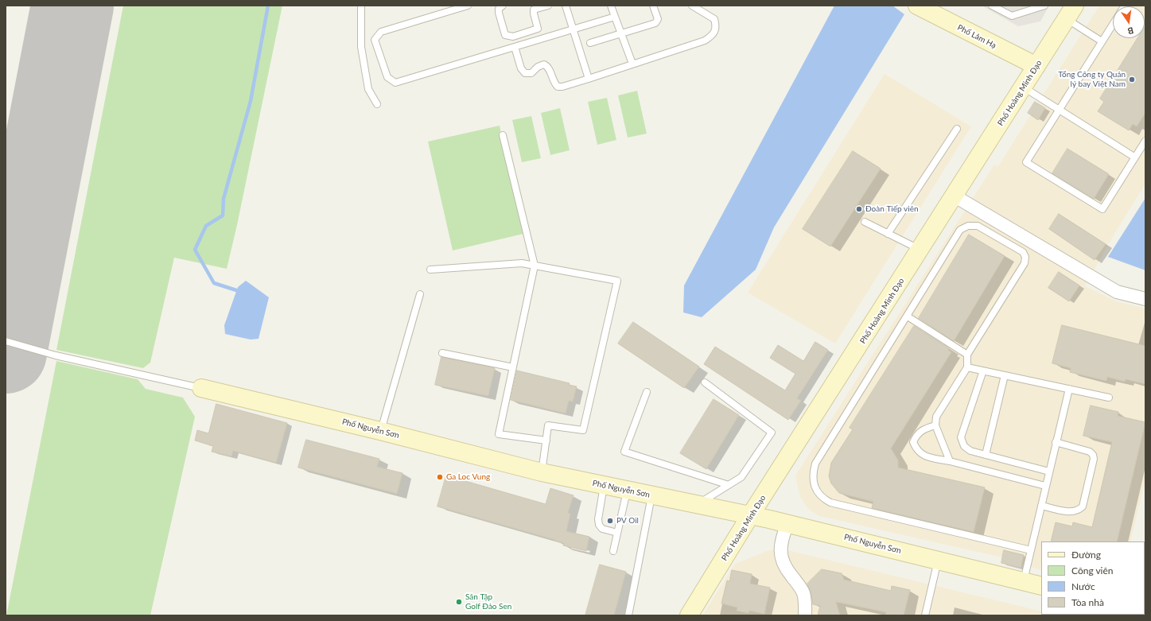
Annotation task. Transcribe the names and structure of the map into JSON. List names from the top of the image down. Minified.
{"streets":{"street":["Phố Lâm Hạ","Phố Hoàng Minh Đạo","Phố Nguyễn Sơn"]},"crossings":[["Phố Lâm Hạ","Phố Hoàng Minh Đạo"],["Phố Hoàng Minh Đạo","Phố Nguyễn Sơn"]],"places":["Tổng Công ty Quản lý bay Việt Nam","Đoàn Tiếp viên","Ga Loc Vung","PV Oil","Sân Tập Golf Đảo Sen"],"legend":["Đường","Công viên","Nước","Tòa nhà"],"north":"bottom"}
